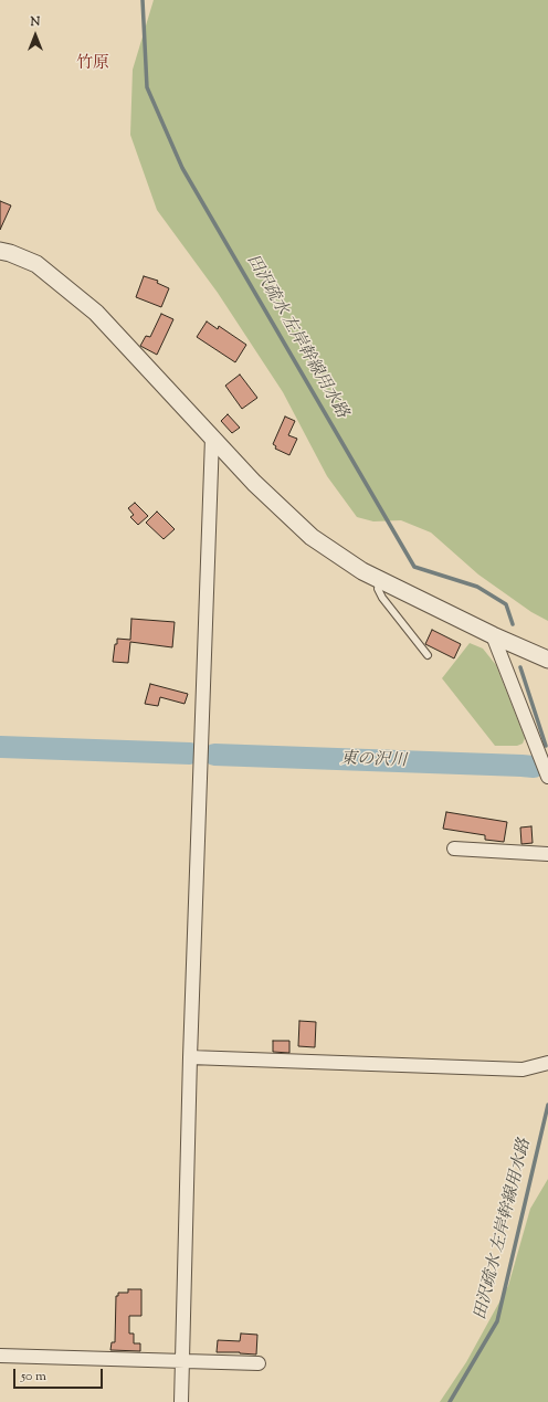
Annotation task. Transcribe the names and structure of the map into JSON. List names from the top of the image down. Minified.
{"districts":["竹原"],"water":["田沢疏水 左岸幹線用水路","東の沢川"],"scale_bar":"50 m","north":"top"}
